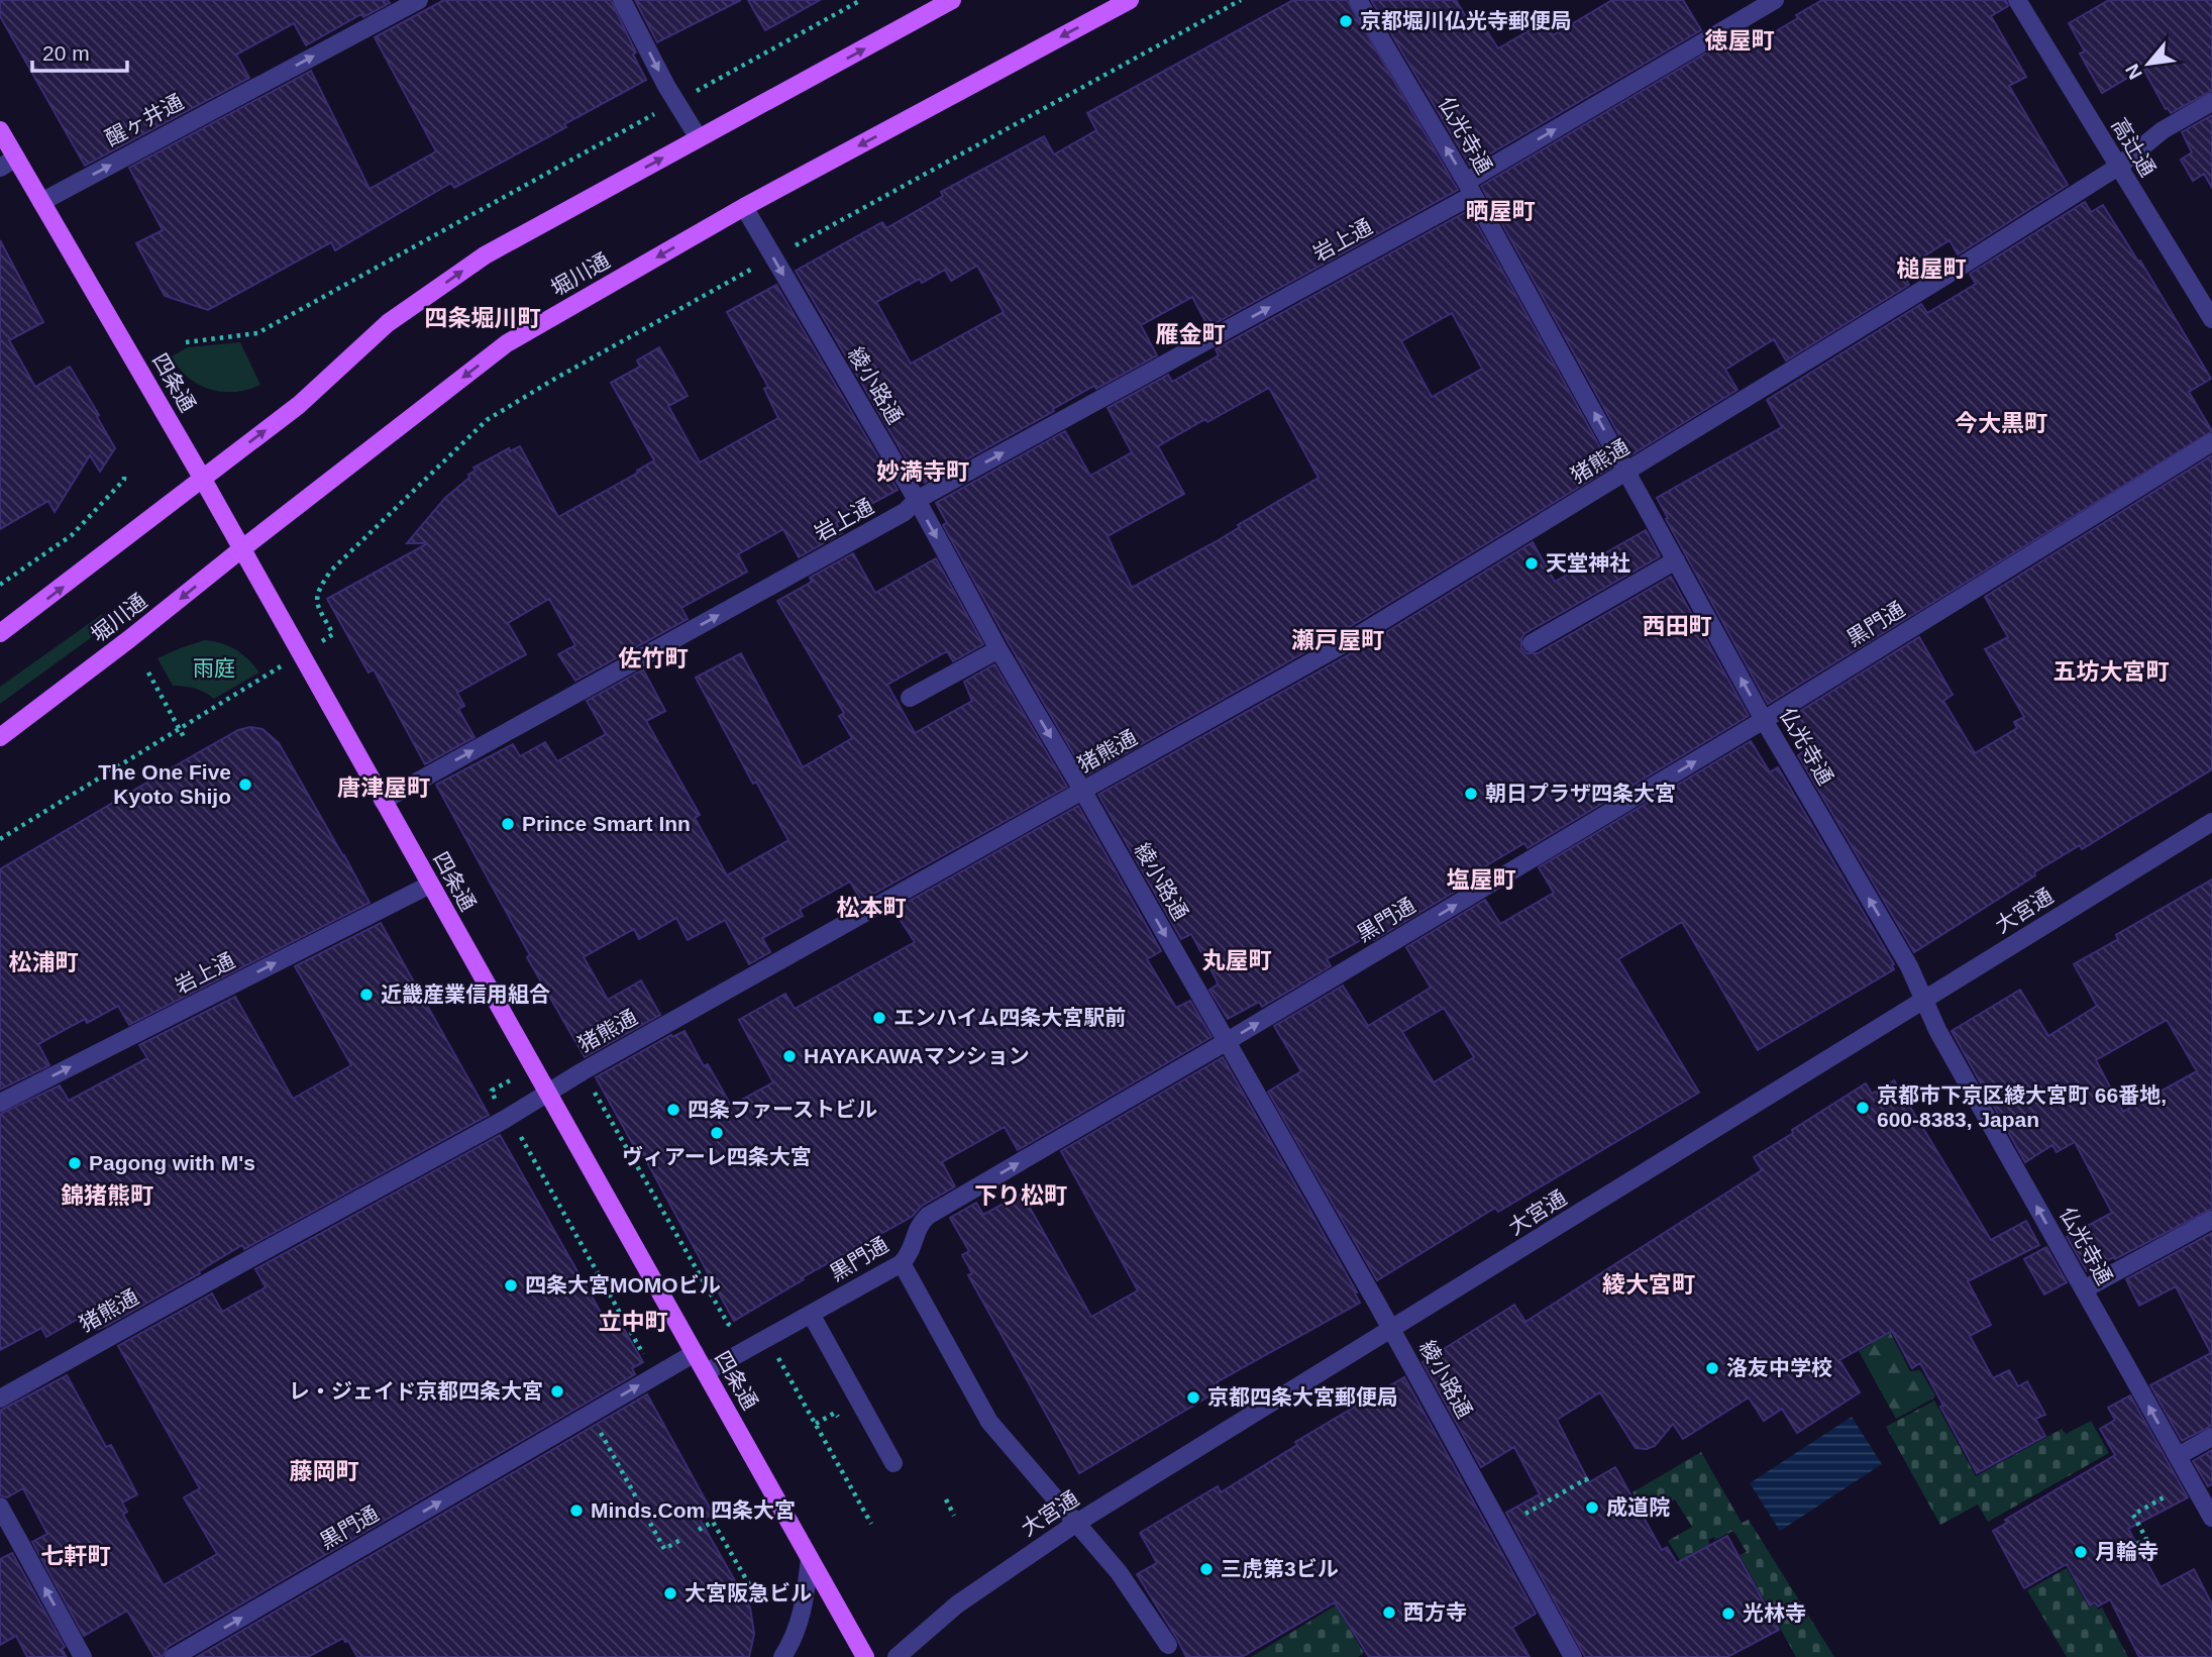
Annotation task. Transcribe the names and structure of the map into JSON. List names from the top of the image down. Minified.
{"streets":{"main road":["堀川通","四条通"],"street":["醒ヶ井通","仏光寺通","高辻通","岩上通","綾小路通","猪熊通","黒門通","大宮通"]},"crossings":[["醒ヶ井通","四条通"],["仏光寺通","岩上通"],["仏光寺通","猪熊通"],["仏光寺通","黒門通"],["仏光寺通","大宮通"],["高辻通","猪熊通"],["岩上通","四条通"],["岩上通","綾小路通"],["堀川通","四条通"],["堀川通","綾小路通"],["四条通","猪熊通"],["四条通","黒門通"],["綾小路通","猪熊通"],["綾小路通","黒門通"],["綾小路通","大宮通"]],"one_way":["醒ヶ井通","仏光寺通","岩上通","綾小路通","黒門通"],"districts":["徳屋町","晒屋町","槌屋町","四条堀川町","雁金町","今大黒町","妙満寺町","西田町","瀬戸屋町","佐竹町","五坊大宮町","唐津屋町","塩屋町","松本町","丸屋町","松浦町","錦猪熊町","下り松町","綾大宮町","立中町","藤岡町","七軒町"],"parks":["雨庭"],"places":["京都堀川仏光寺郵便局","天堂神社","The One Five Kyoto Shijo","朝日プラザ四条大宮","Prince Smart Inn","近畿産業信用組合","エンハイム四条大宮駅前","HAYAKAWAマンション","京都市下京区綾大宮町 66番地, 600-8383, Japan","四条ファーストビル","ヴィアーレ四条大宮","Pagong with M's","四条大宮MOMOビル","洛友中学校","レ・ジェイド京都四条大宮","京都四条大宮郵便局","成道院","Minds.Com 四条大宮","月輪寺","三虎第3ビル","大宮阪急ビル","西方寺","光林寺"],"scale_bar":"20 m","north":"bottom left"}
